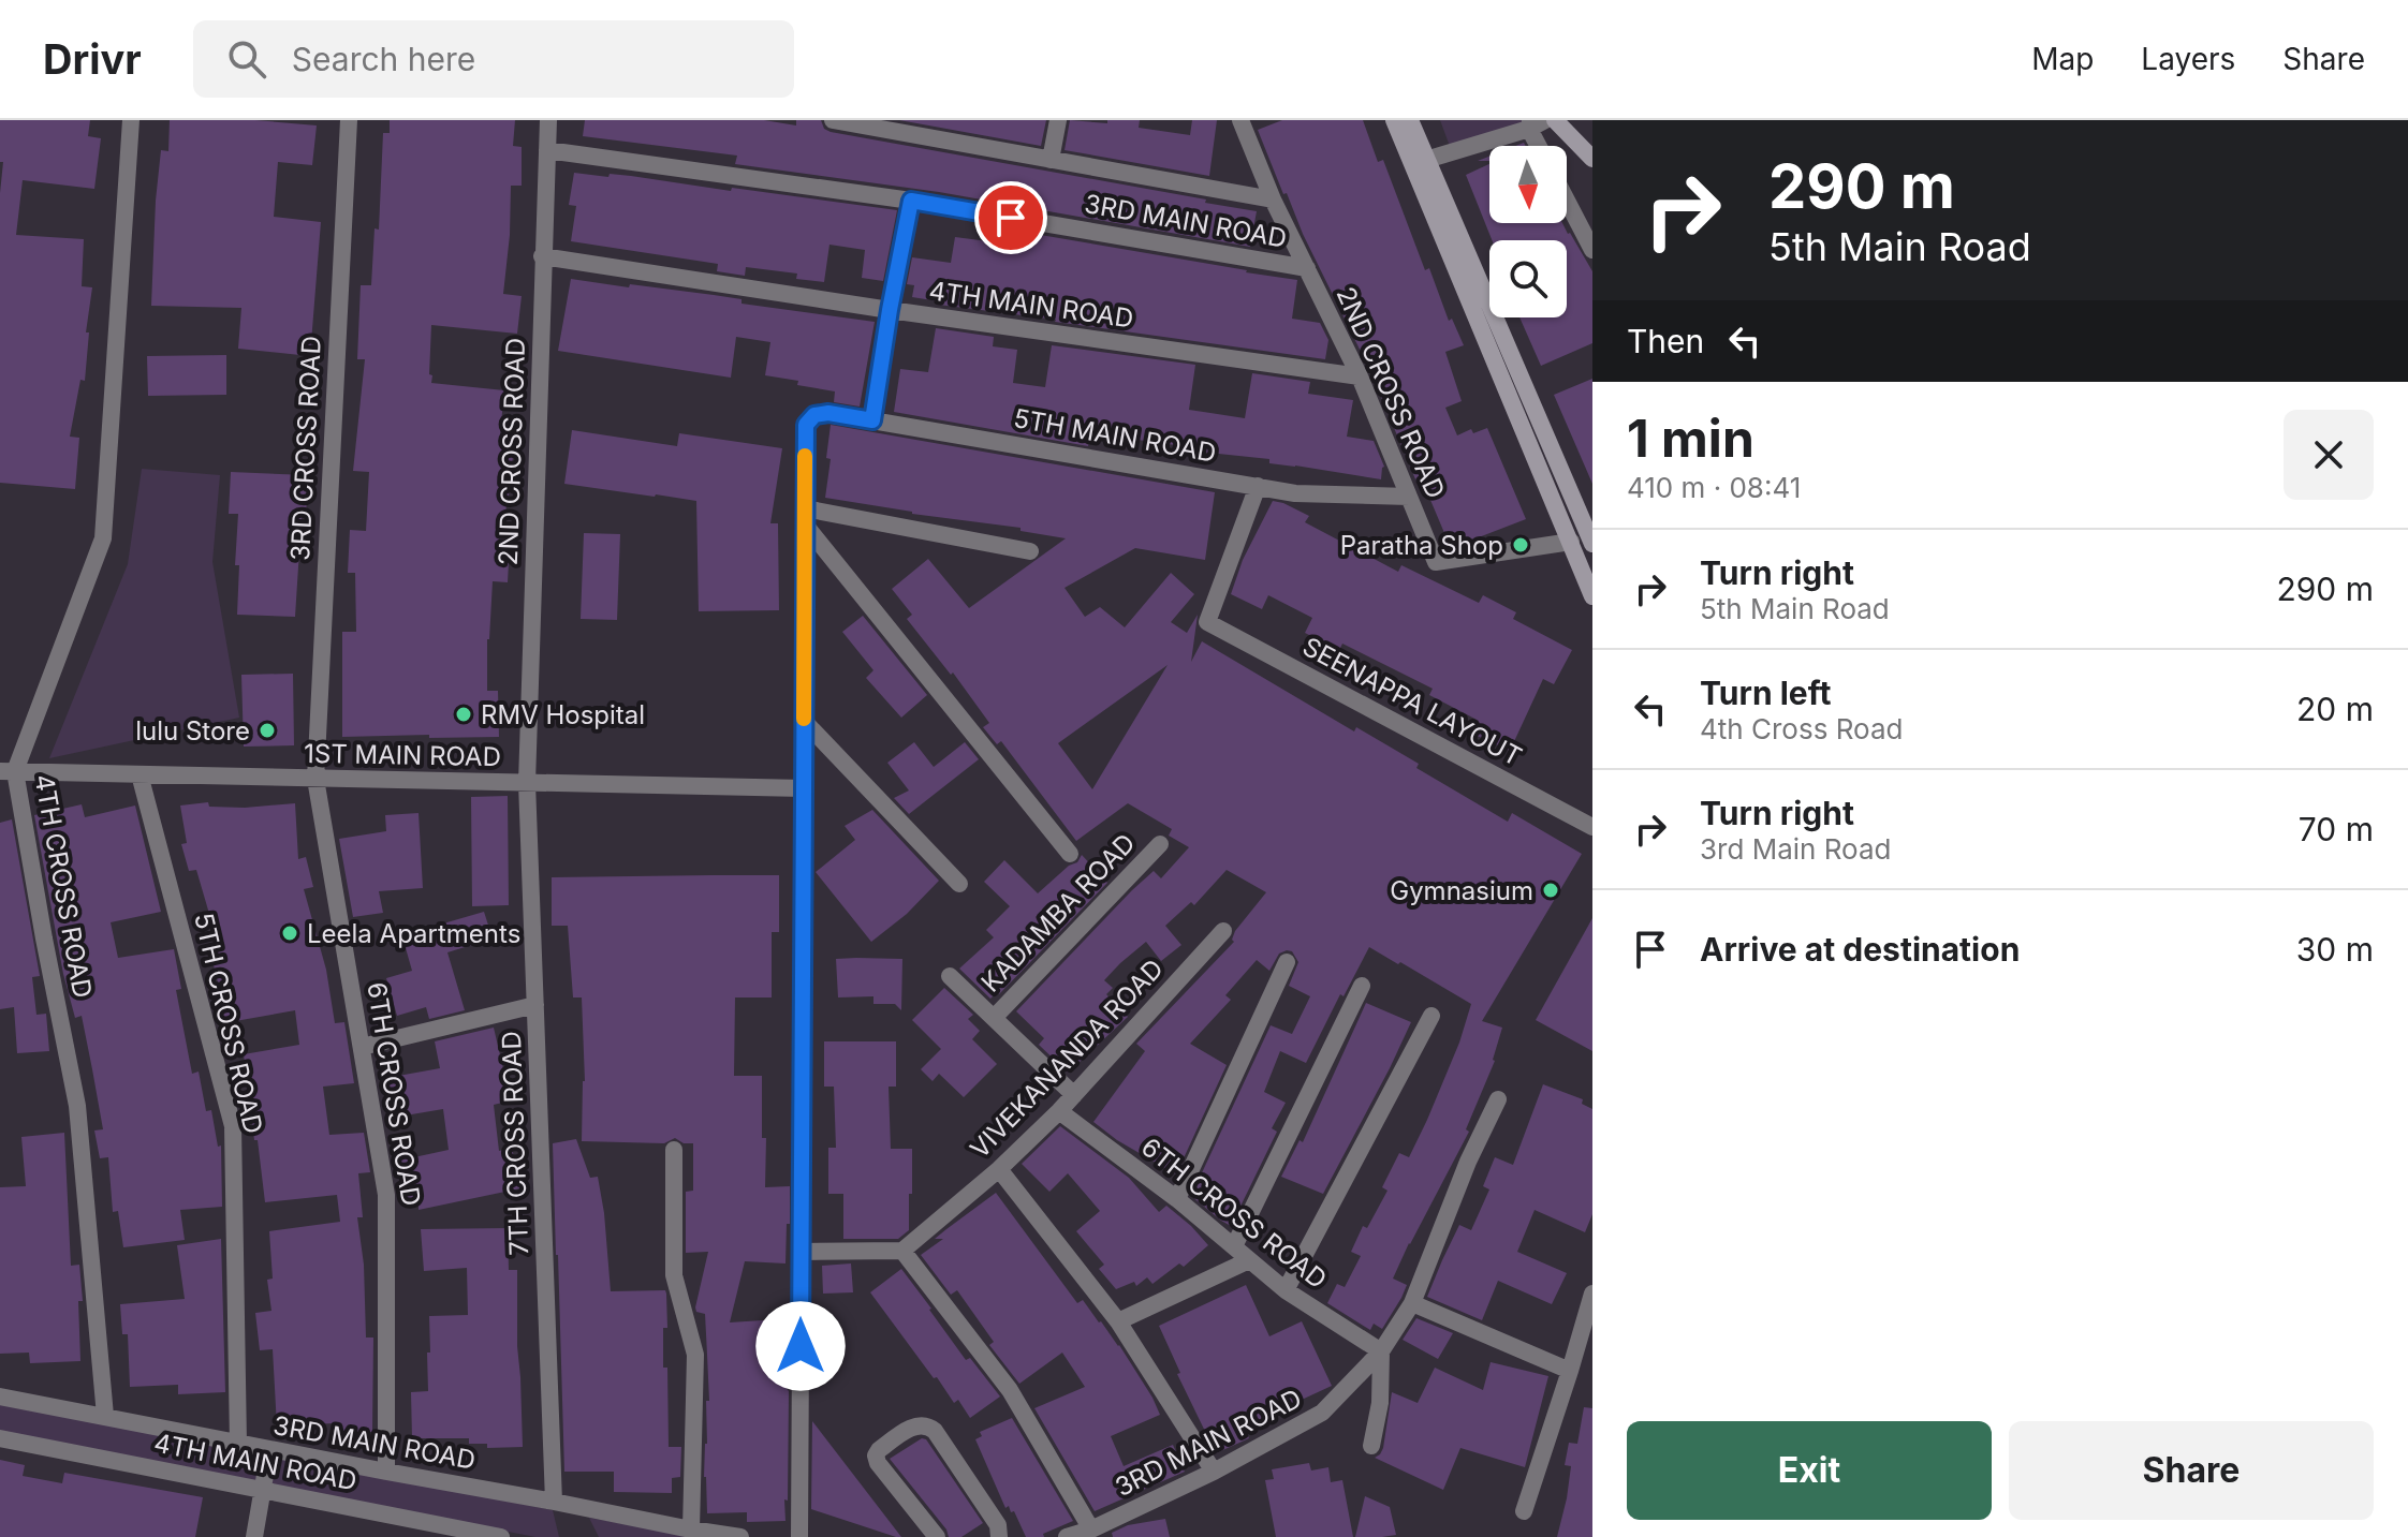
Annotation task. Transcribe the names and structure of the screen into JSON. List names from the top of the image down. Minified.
{"streets":{"street":["3RD MAIN ROAD","4TH MAIN ROAD","2ND CROSS ROAD","5TH MAIN ROAD","3RD CROSS ROAD","SEENAPPA LAYOUT","1ST MAIN ROAD","4TH CROSS ROAD","KADAMBA ROAD","5TH CROSS ROAD","VIVEKANANDA ROAD","6TH CROSS ROAD","7TH CROSS ROAD"]},"crossings":[["3RD MAIN ROAD","2ND CROSS ROAD"],["3RD MAIN ROAD","4TH CROSS ROAD"],["3RD MAIN ROAD","5TH CROSS ROAD"],["3RD MAIN ROAD","6TH CROSS ROAD"],["3RD MAIN ROAD","7TH CROSS ROAD"],["4TH MAIN ROAD","2ND CROSS ROAD"],["2ND CROSS ROAD","5TH MAIN ROAD"],["2ND CROSS ROAD","1ST MAIN ROAD"],["2ND CROSS ROAD","7TH CROSS ROAD"],["5TH MAIN ROAD","SEENAPPA LAYOUT"],["3RD CROSS ROAD","1ST MAIN ROAD"],["3RD CROSS ROAD","6TH CROSS ROAD"],["1ST MAIN ROAD","4TH CROSS ROAD"],["1ST MAIN ROAD","5TH CROSS ROAD"],["1ST MAIN ROAD","6TH CROSS ROAD"],["1ST MAIN ROAD","7TH CROSS ROAD"],["VIVEKANANDA ROAD","6TH CROSS ROAD"]],"places":["Paratha Shop","RMV Hospital","lulu Store","Gymnasium","Leela Apartments"],"north":"bottom","page":{"header":"Drivr","search":"Search here","nav":["Map","Layers","Share"],"turn":["290 m","5th Main Road"],"then":"Then","heading":["1 min","410 m · 08:41"],"list":[{"name":"Turn right","note":"5th Main Road","value":"290 m"},{"name":"Turn left","note":"4th Cross Road","value":"20 m"},{"name":"Turn right","note":"3rd Main Road","value":"70 m"},{"name":"Arrive at destination","value":"30 m"}],"buttons":["Exit","Share"]}}
